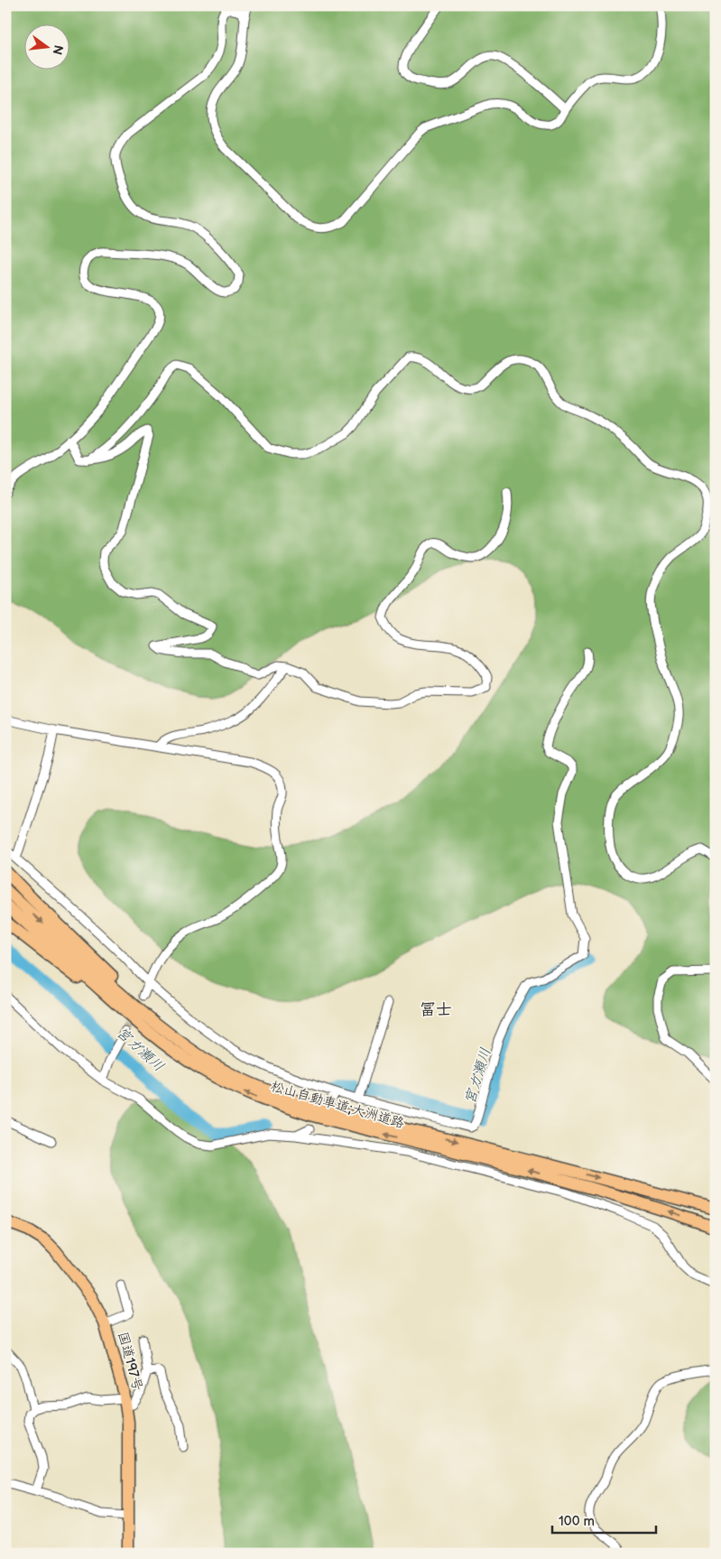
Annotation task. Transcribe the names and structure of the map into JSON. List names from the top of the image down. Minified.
{"streets":{"highway":["松山自動車道;大洲道路","国道197号"]},"districts":["冨士"],"water":["宮ガ瀬川"],"scale_bar":"100 m","north":"right"}
